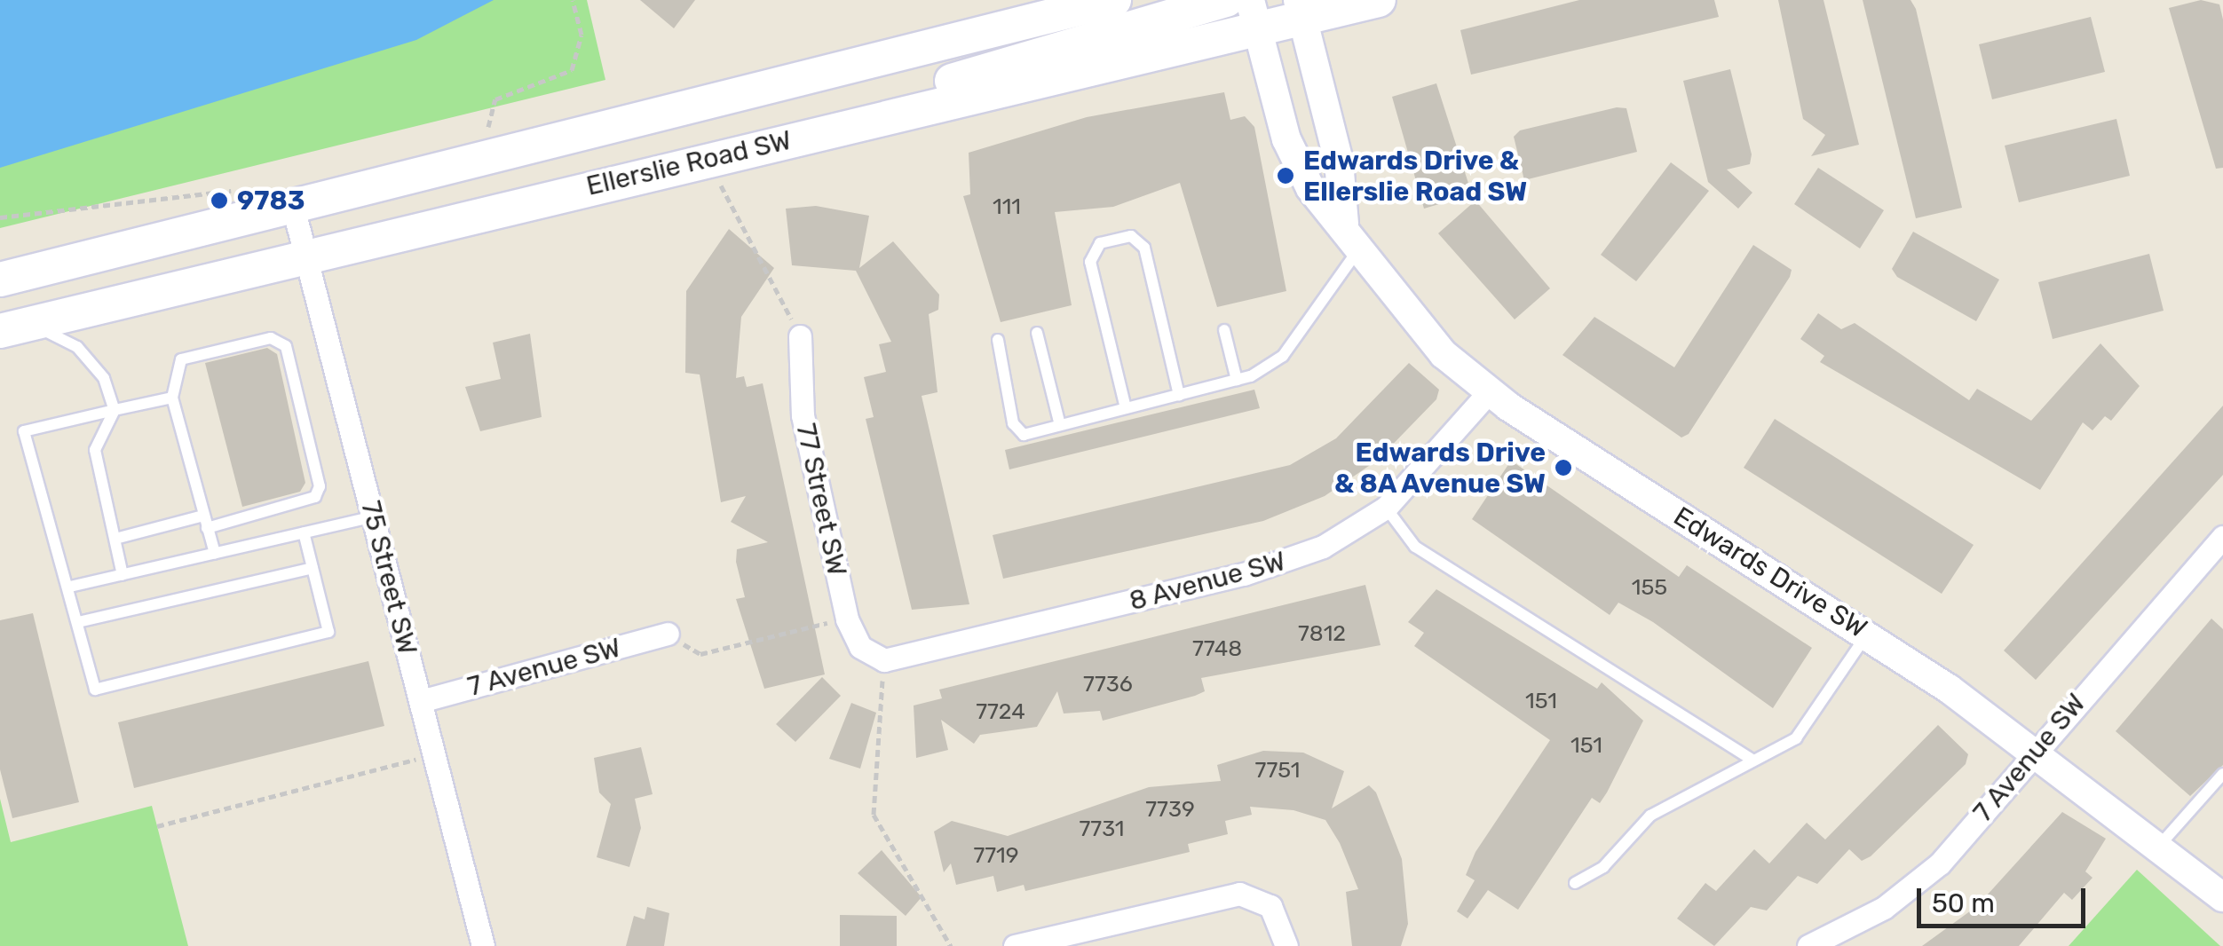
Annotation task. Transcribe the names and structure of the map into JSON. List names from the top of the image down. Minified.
{"streets":{"main road":["Ellerslie Road SW"],"street":["77 Street SW","Edwards Drive SW","75 Street SW","8 Avenue SW","7 Avenue SW"]},"crossings":[["Ellerslie Road SW","Edwards Drive SW"],["Ellerslie Road SW","75 Street SW"],["77 Street SW","8 Avenue SW"],["Edwards Drive SW","8 Avenue SW"],["Edwards Drive SW","7 Avenue SW"],["75 Street SW","7 Avenue SW"]],"places":["Edwards Drive & Ellerslie Road SW","9783","Edwards Drive & 8A Avenue SW"],"house_numbers":["111","155","7812","7748","7736","151","7724","151","7751","7739","7731","7719"],"scale_bar":"50 m"}
